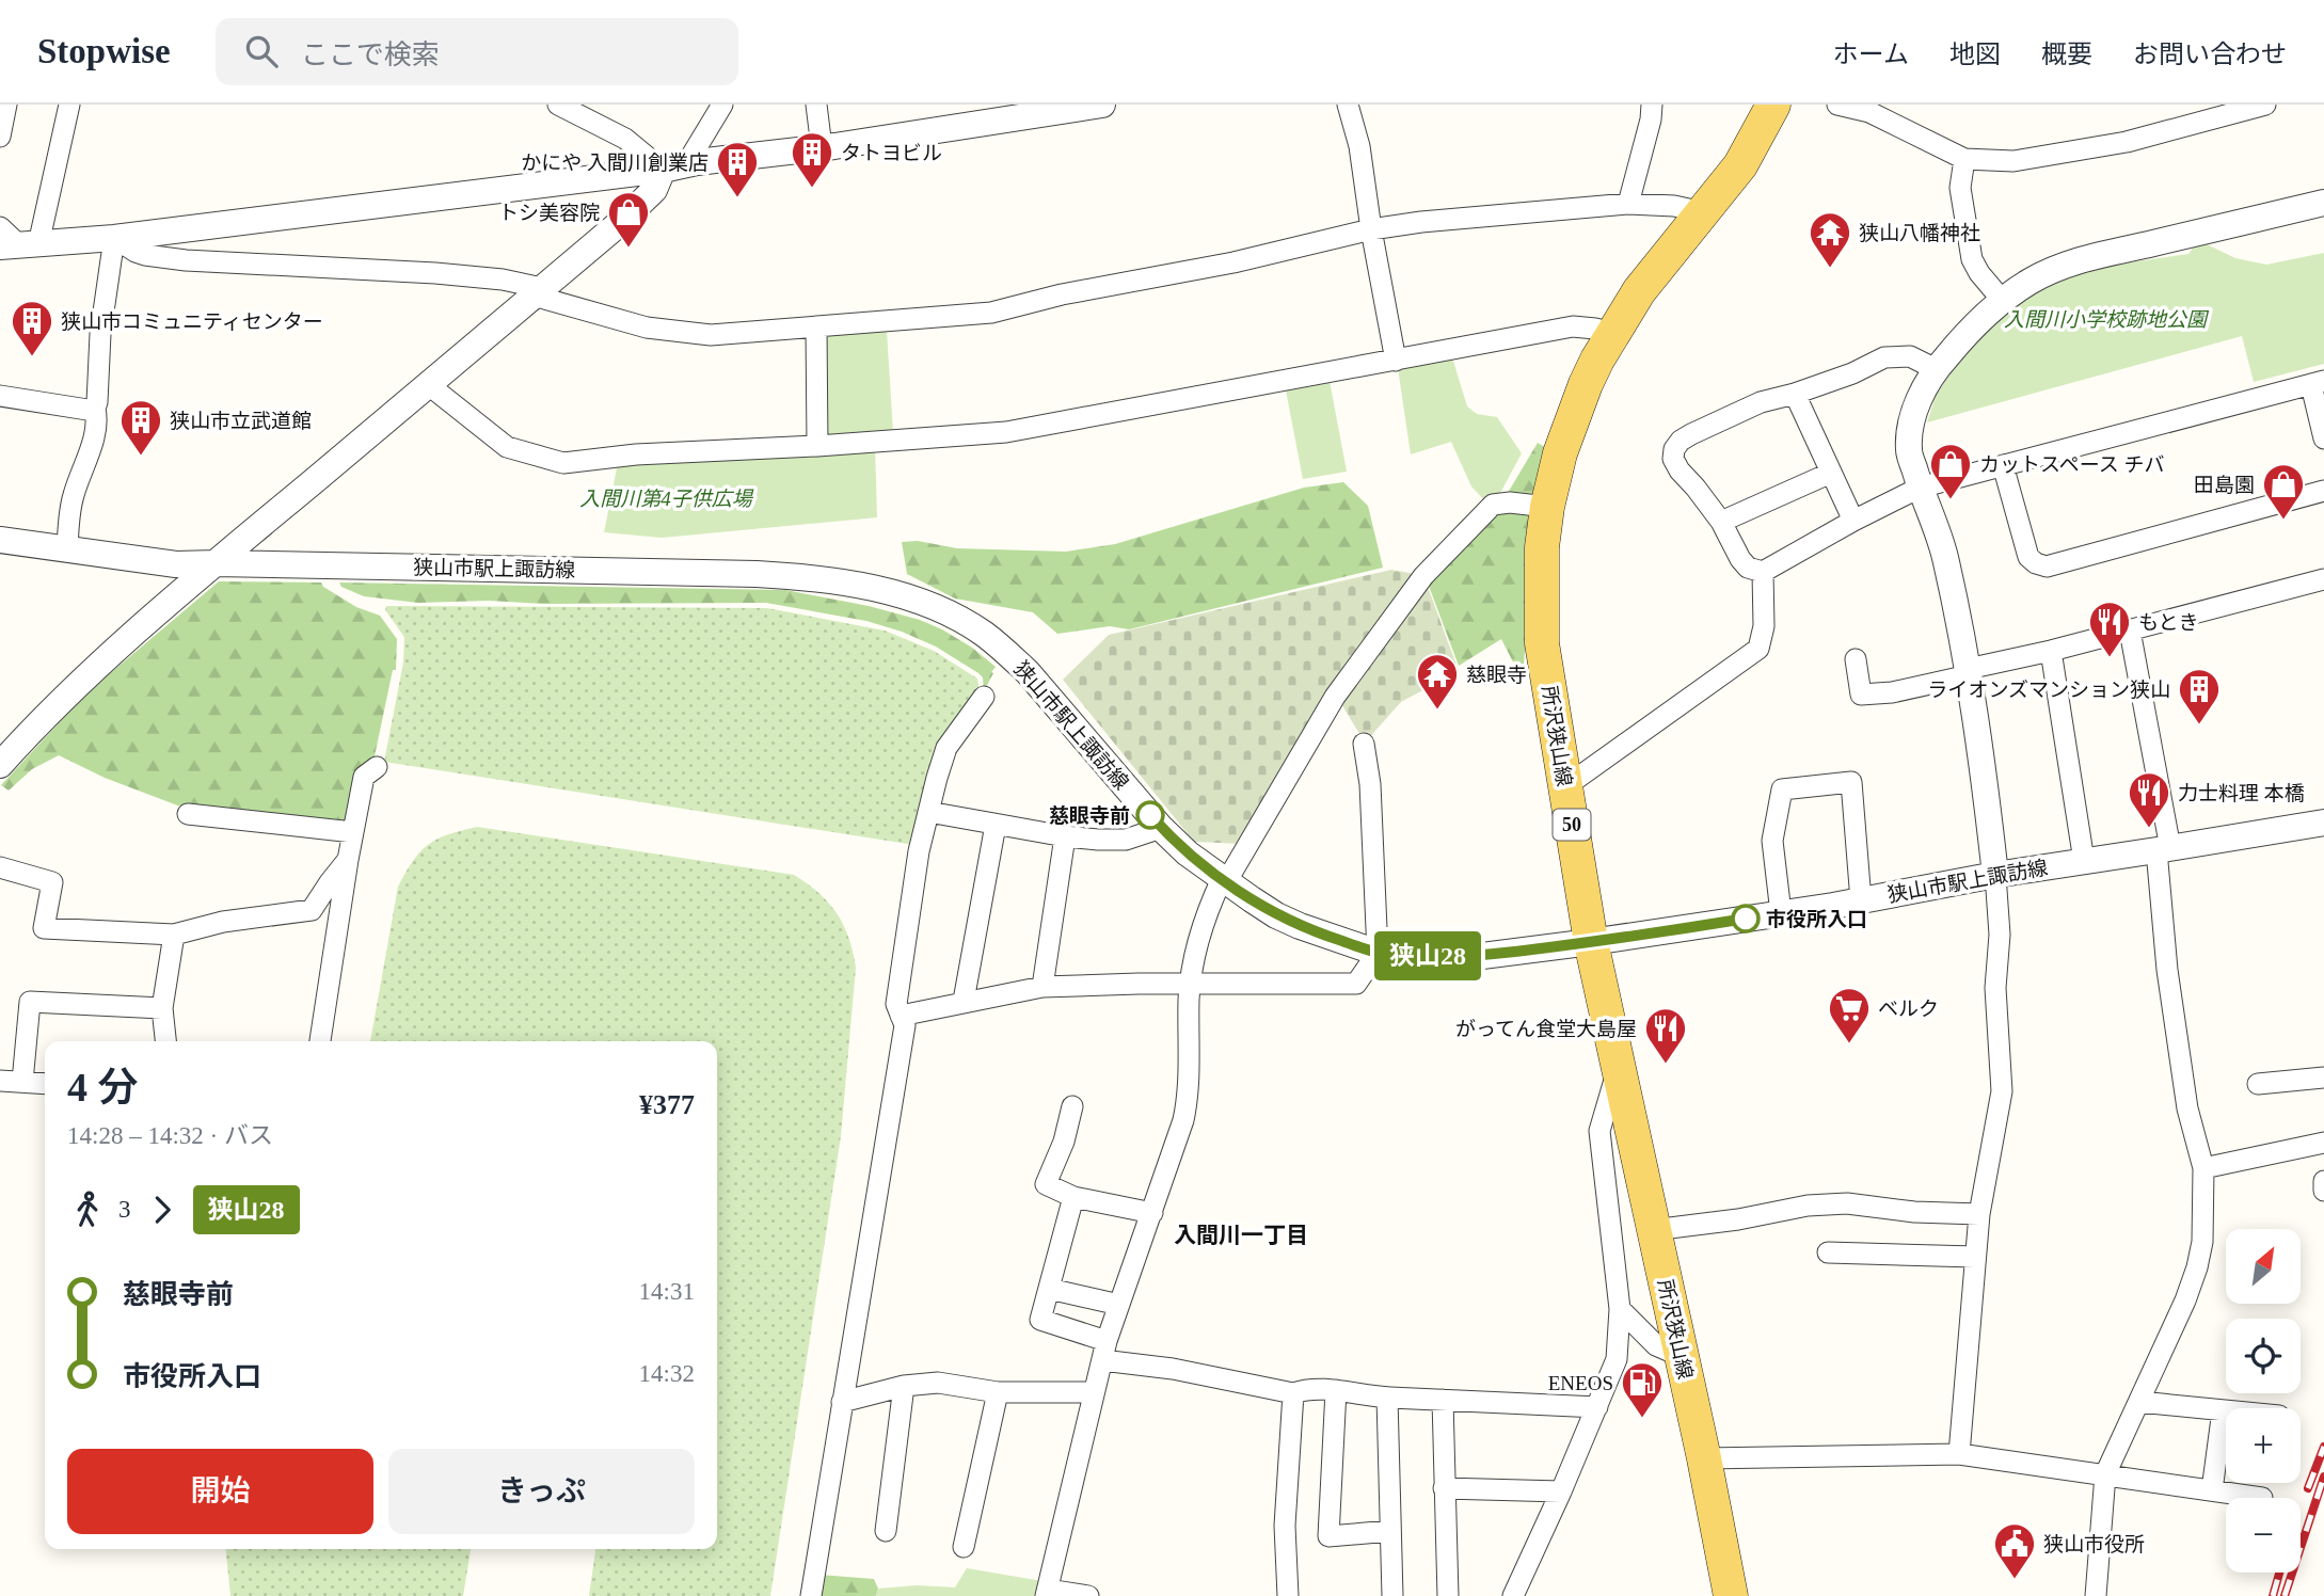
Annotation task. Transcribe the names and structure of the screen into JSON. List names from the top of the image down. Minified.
{"streets":{"main road":["所沢狭山線","50"],"street":["狭山市駅上諏訪線"]},"crossings":[["狭山市駅上諏訪線","所沢狭山線"]],"districts":["入間川一丁目"],"parks":["入間川小学校跡地公園","入間川第4子供広場"],"places":{"building":["タトヨビル","かにや 入間川創業店","狭山市コミュニティセンター","狭山市立武道館","ライオンズマンション狭山"],"shop":["トシ美容院","カットスペース チバ","田島園"],"temple":["狭山八幡神社","慈眼寺"],"restaurant":["もとき","力士料理 本橋","がってん食堂大島屋"],"other":["慈眼寺前","市役所入口"],"supermarket":["ベルク"],"fuel station":["ENEOS"],"public building":["狭山市役所"]},"lines":["bus line 狭山28"],"north":"top right","page":{"header":"Stopwise","search":"ここで検索","nav":["ホーム","地図","概要","お問い合わせ"],"on_map":"狭山28","heading":["4 分","14:28 – 14:32 · バス","¥377"],"legs":["3","狭山28"],"map_buttons":["+","−"],"list":[{"name":"慈眼寺前","value":"14:31"},{"name":"市役所入口","value":"14:32"}],"buttons":["開始","きっぷ"]}}
